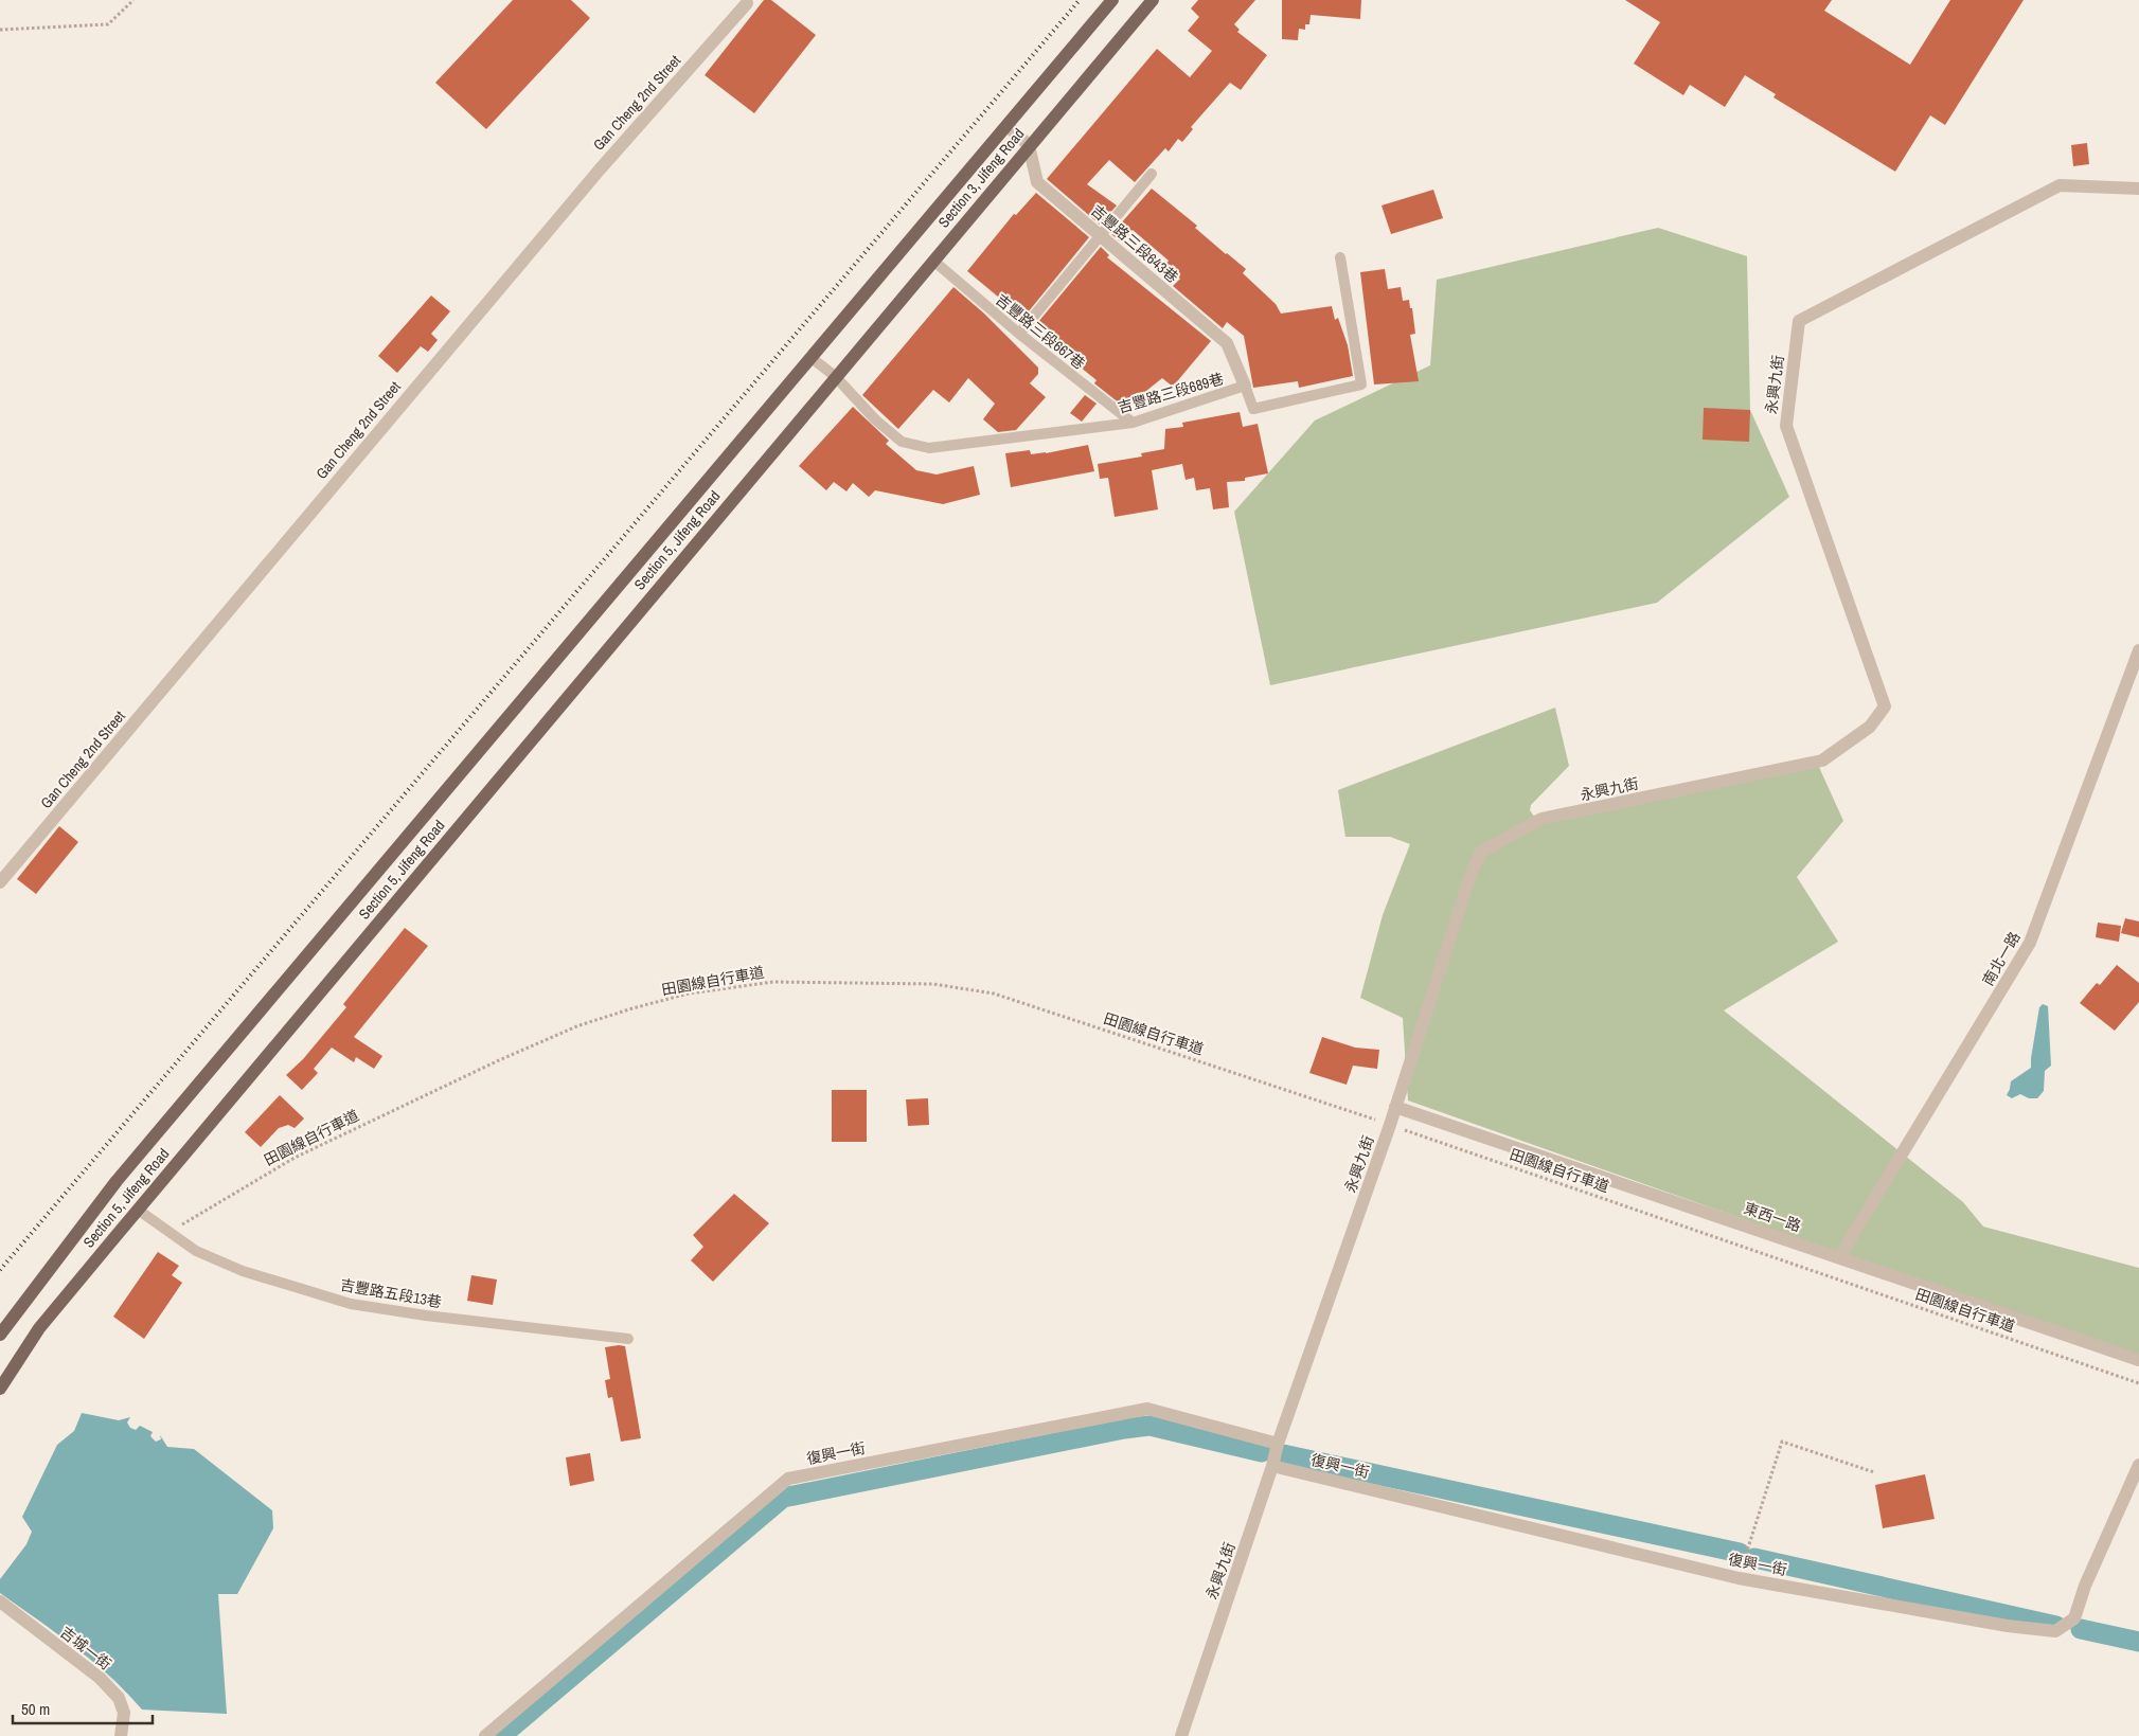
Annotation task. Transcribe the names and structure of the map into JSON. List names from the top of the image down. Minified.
{"streets":{"main road":["Section 3, Jifeng Road","Section 5, Jifeng Road"],"street":["Gan Cheng 2nd Street","吉豐路三段643巷","永興九街","南北一路","東西一路","復興一街","吉城一街"],"lane":["吉豐路三段667巷","吉豐路三段689巷","吉豐路五段13巷"],"path":["田園線自行車道"]},"crossings":[["Section 3, Jifeng Road","吉豐路三段643巷"],["Section 3, Jifeng Road","吉豐路三段667巷"],["Section 3, Jifeng Road","吉豐路三段689巷"],["Section 3, Jifeng Road","Section 5, Jifeng Road"],["吉豐路三段643巷","吉豐路三段689巷"],["吉豐路三段667巷","吉豐路三段689巷"],["永興九街","田園線自行車道"],["永興九街","東西一路"],["永興九街","復興一街"],["吉豐路三段689巷","Section 5, Jifeng Road"],["Section 5, Jifeng Road","吉豐路五段13巷"],["南北一路","東西一路"],["田園線自行車道","吉豐路五段13巷"]],"scale_bar":"50 m"}
